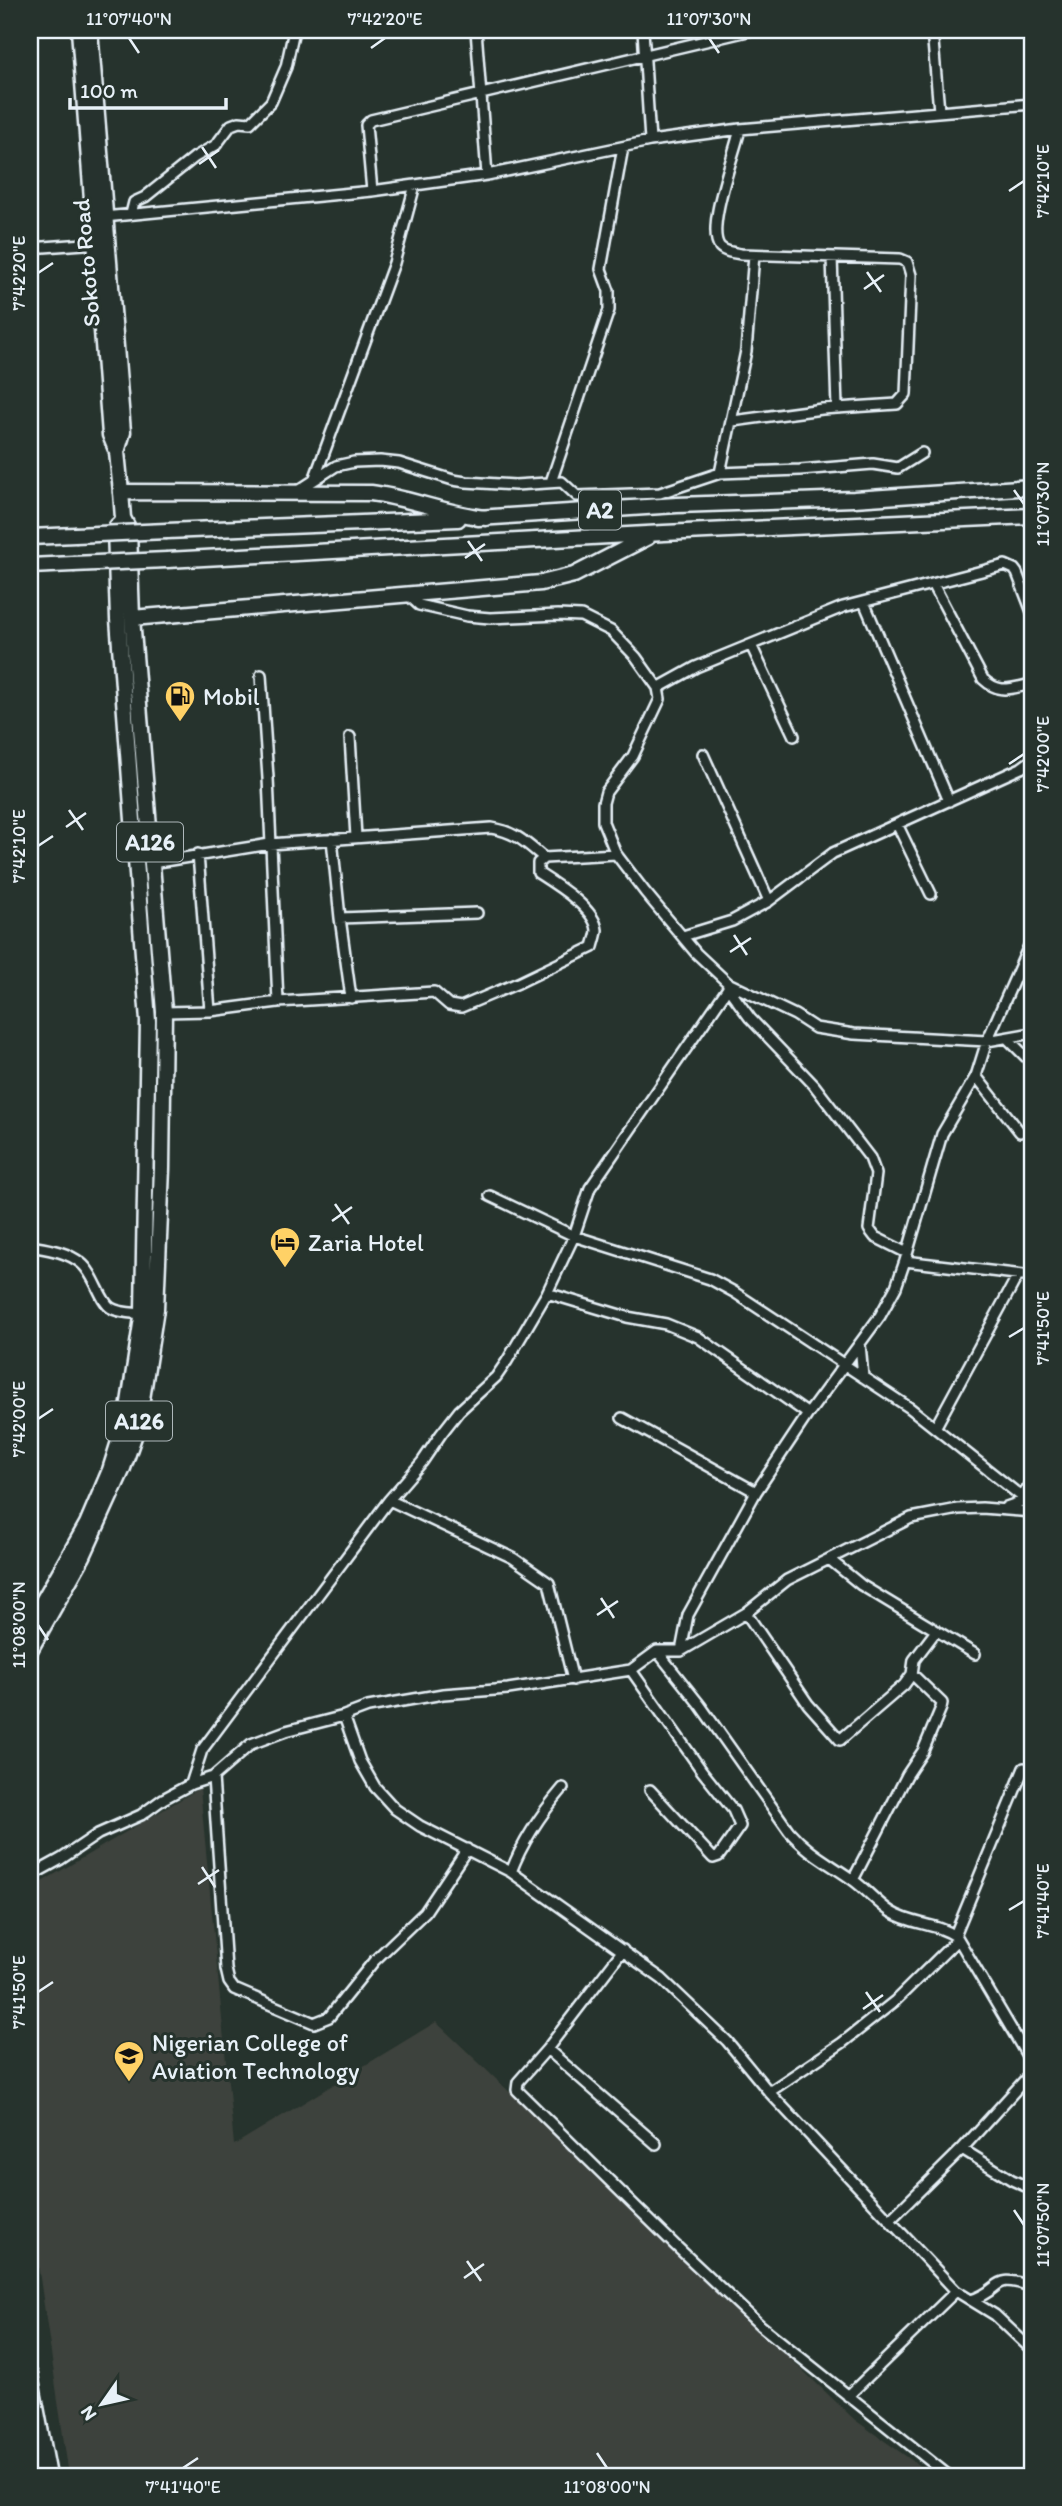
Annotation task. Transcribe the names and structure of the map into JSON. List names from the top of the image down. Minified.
{"streets":{"main road":["Sokoto Road","A2","A126"]},"crossings":[["Sokoto Road","A126"]],"places":{"fuel station":["Mobil"],"hotel":["Zaria Hotel"],"school or university":["Nigerian College of Aviation Technology"]},"scale_bar":"100 m","north":"bottom left","coordinates":["11°07'40\"N","7°42'20\"E","11°07'30\"N","7°42'10\"E","7°42'00\"E","7°41'50\"E","11°08'00\"N","7°41'40\"E","11°07'50\"N"]}
